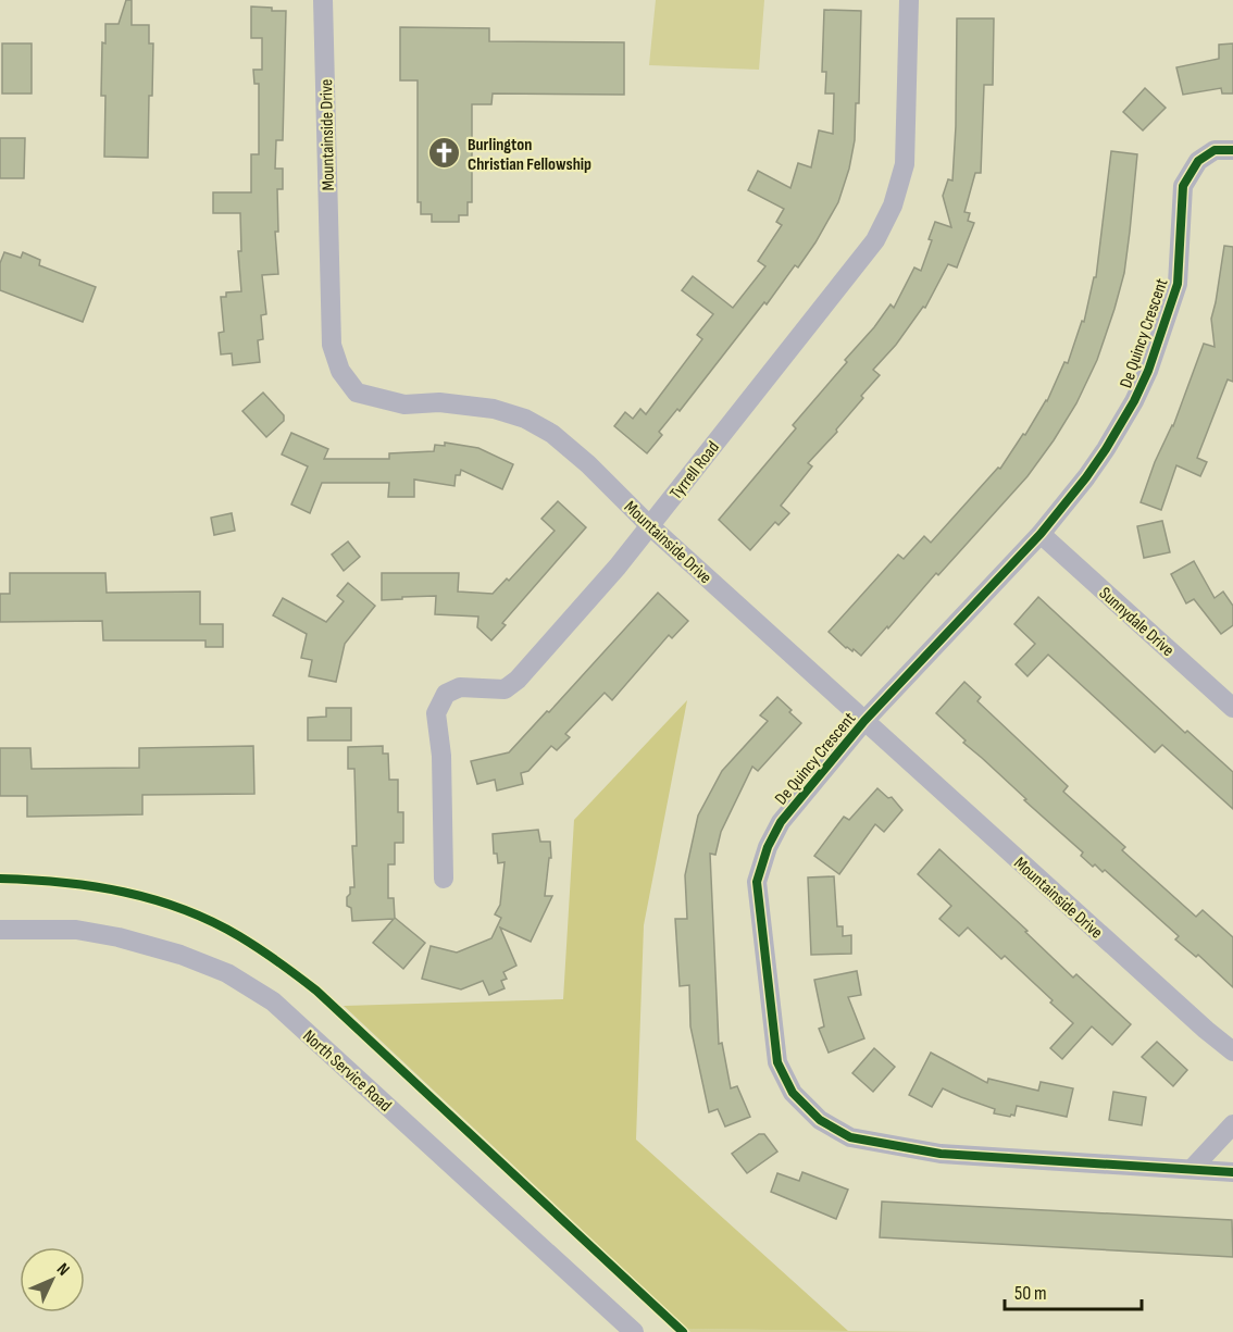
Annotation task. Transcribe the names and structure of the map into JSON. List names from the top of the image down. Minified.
{"streets":{"street":["Mountainside Drive","De Quincy Crescent","Tyrrell Road","Sunnydale Drive","North Service Road"]},"crossings":[["Mountainside Drive","De Quincy Crescent"],["Mountainside Drive","Tyrrell Road"],["De Quincy Crescent","Sunnydale Drive"]],"places":{"church":["Burlington Christian Fellowship"]},"scale_bar":"50 m","north":"top right"}
